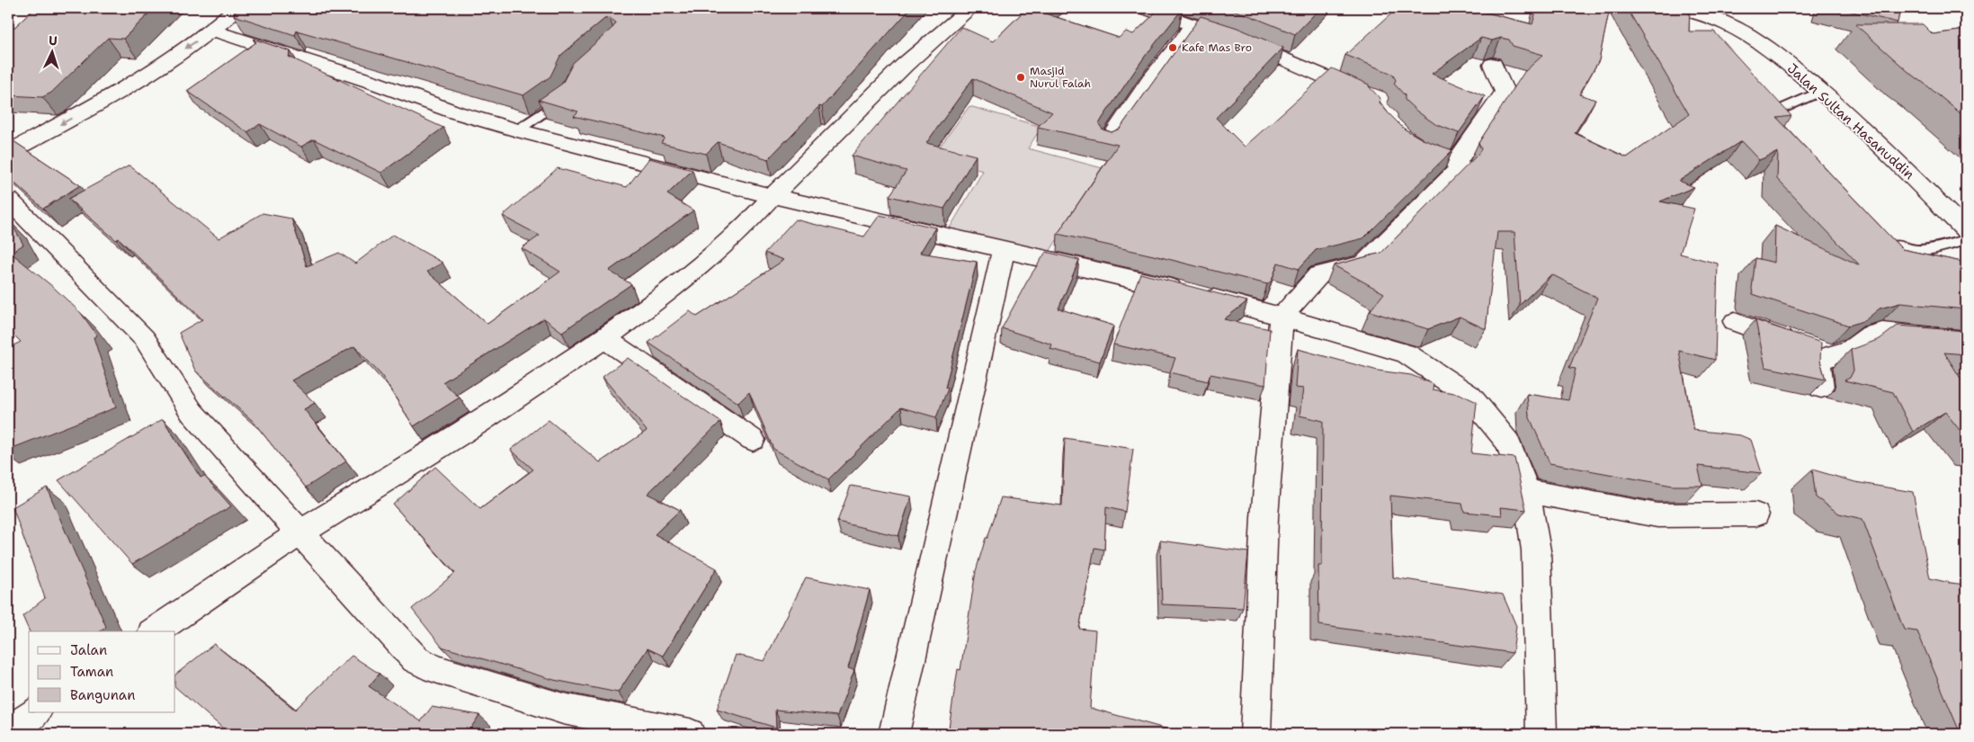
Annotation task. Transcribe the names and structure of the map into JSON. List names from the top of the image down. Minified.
{"streets":{"street":["Jalan Sultan Hasanuddin"]},"places":["Kafe Mas Bro","Masjid Nurul Falah"],"legend":["Jalan","Taman","Bangunan"],"north":"top"}
